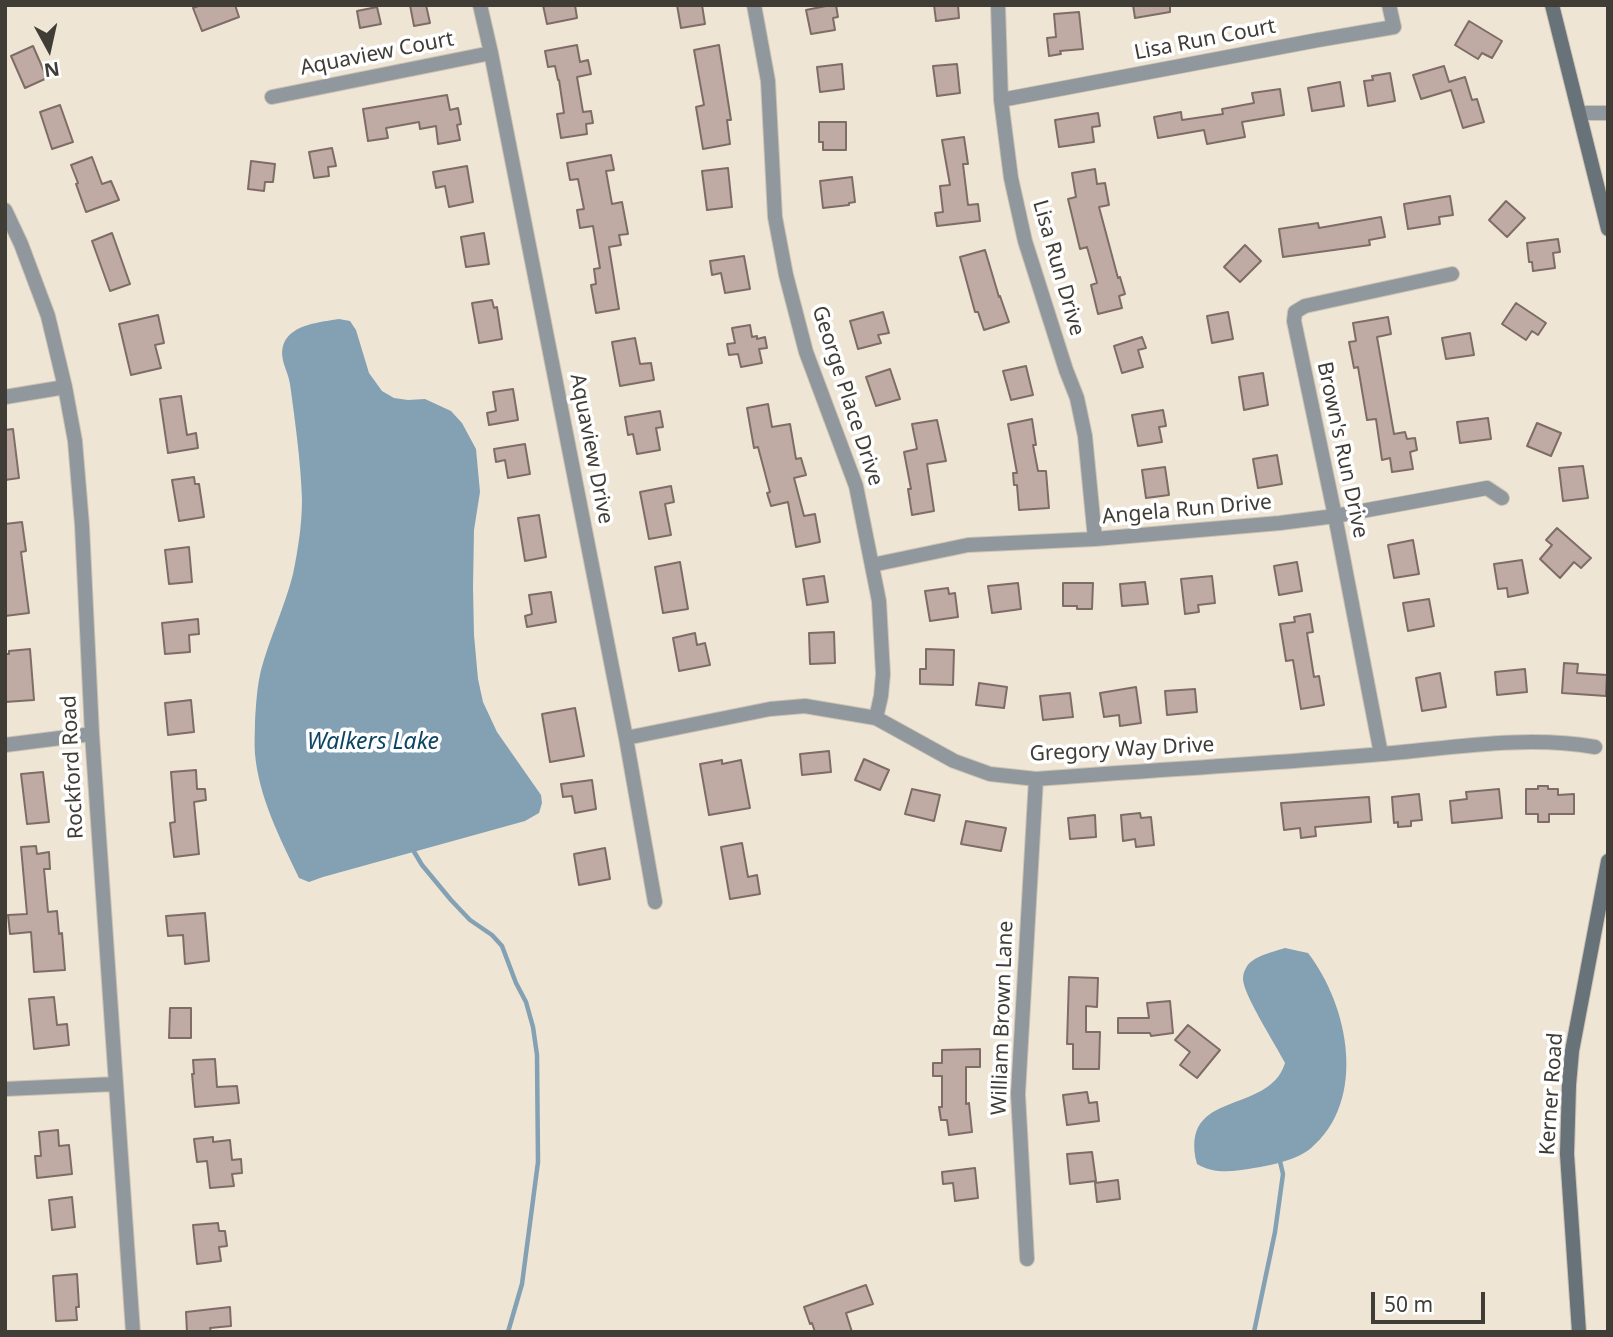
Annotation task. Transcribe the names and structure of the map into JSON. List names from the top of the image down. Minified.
{"streets":{"street":["Lisa Run Court","Aquaview Court","Lisa Run Drive","George Place Drive","Aquaview Drive","Brown's Run Drive","Angela Run Drive","Gregory Way Drive","Rockford Road","William Brown Lane","Kerner Road"]},"crossings":[["Lisa Run Court","Lisa Run Drive"],["Aquaview Court","Aquaview Drive"],["Lisa Run Drive","Angela Run Drive"],["George Place Drive","Angela Run Drive"],["George Place Drive","Gregory Way Drive"],["Aquaview Drive","Gregory Way Drive"],["Brown's Run Drive","Angela Run Drive"],["Brown's Run Drive","Gregory Way Drive"],["Gregory Way Drive","William Brown Lane"]],"water":["Walkers Lake"],"scale_bar":"50 m","north":"bottom"}
